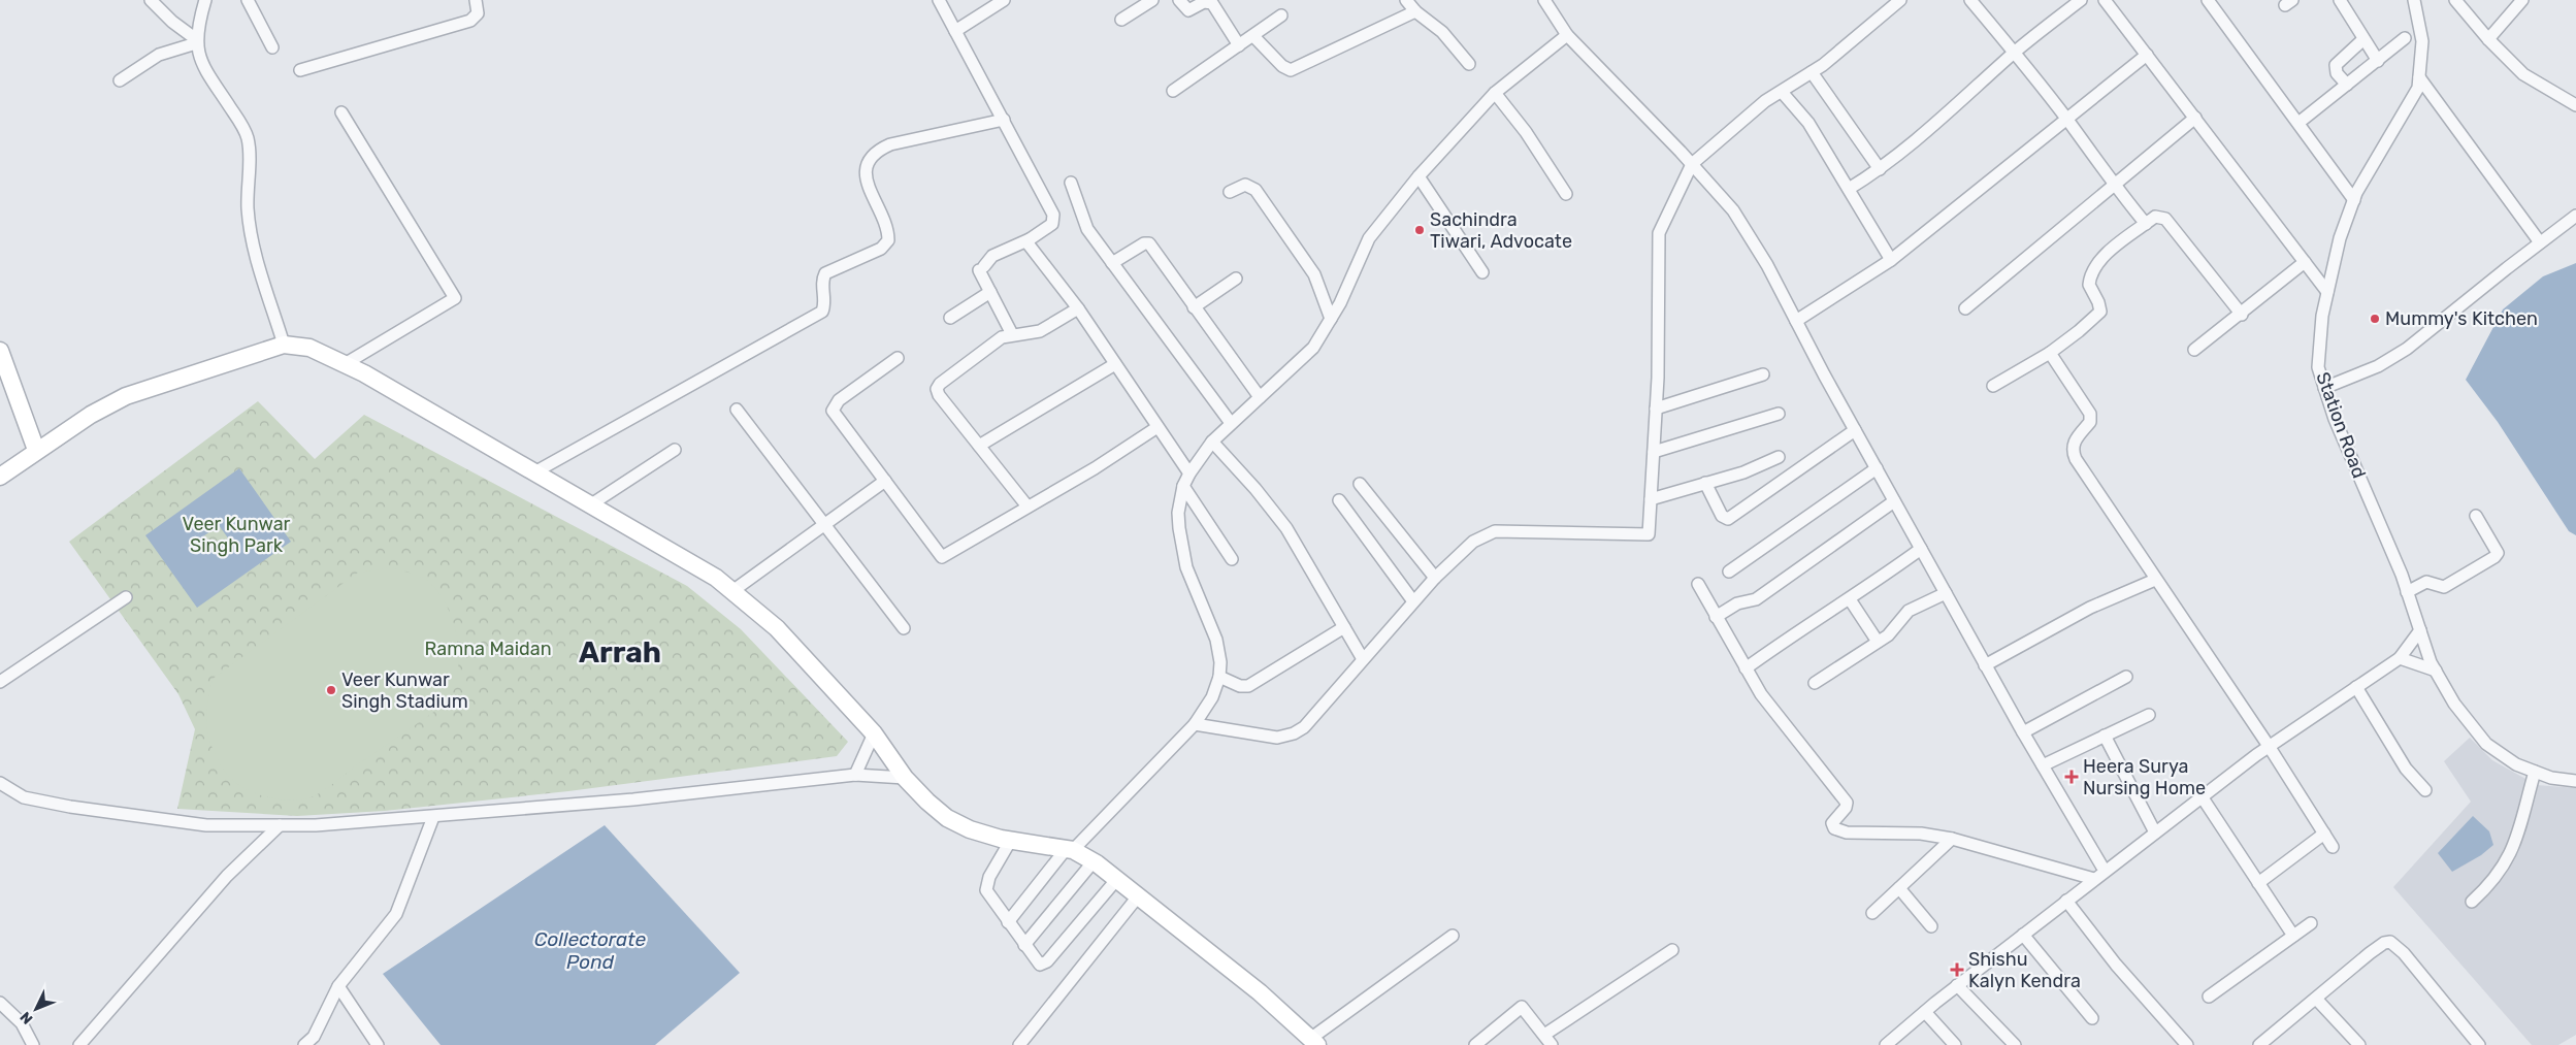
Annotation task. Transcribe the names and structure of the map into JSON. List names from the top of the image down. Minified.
{"streets":{"street":["Station Road"]},"districts":["Arrah"],"water":["Collectorate Pond"],"parks":["Veer Kunwar Singh Park","Ramna Maidan"],"places":{"other":["Sachindra Tiwari, Advocate","Mummy's Kitchen","Veer Kunwar Singh Stadium"],"health":["Heera Surya Nursing Home","Shishu Kalyn Kendra"]},"north":"bottom left"}
